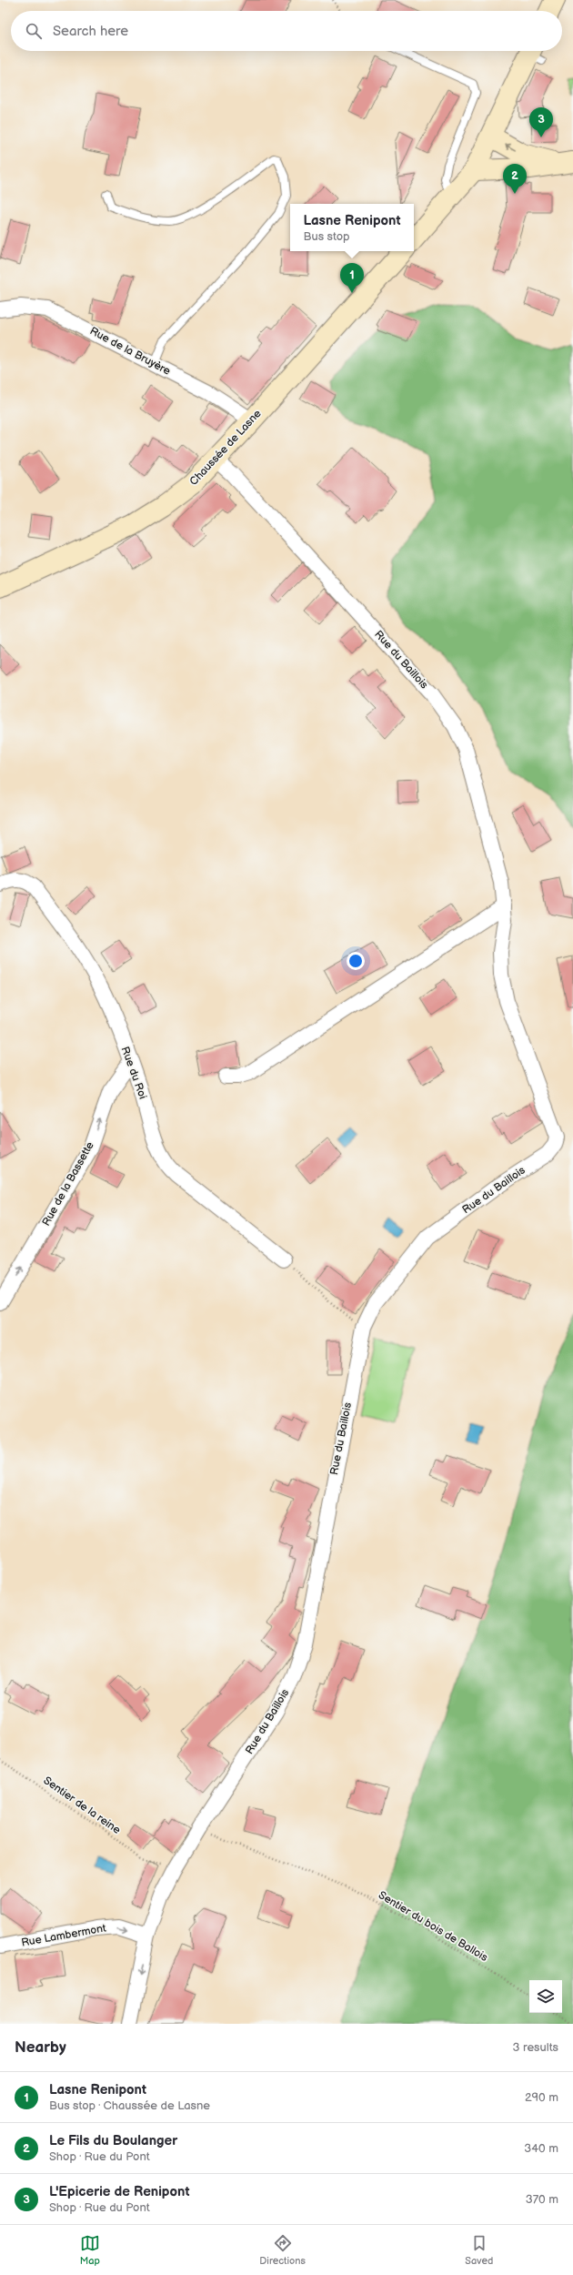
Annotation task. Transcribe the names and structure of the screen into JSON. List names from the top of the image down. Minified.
{"streets":{"street":["Rue de la Bruyère","Chaussée de Lasne","Rue du Baillois","Rue du Roi","Rue de la Bassette","Rue Lambermont"],"path":["Sentier de la reine","Sentier du bois de Ballois"]},"crossings":[["Rue de la Bruyère","Chaussée de Lasne"],["Chaussée de Lasne","Rue du Baillois"],["Rue du Baillois","Sentier de la reine"],["Rue du Baillois","Sentier du bois de Ballois"],["Rue du Baillois","Rue Lambermont"],["Rue du Roi","Rue de la Bassette"]],"one_way":["Rue de la Bassette","Rue Lambermont"],"page":{"search":"Search here","pins":["3","2","1"],"popup":["Lasne Renipont","Bus stop"],"heading":["Nearby","3 results"],"list":[{"mark":"1","name":"Lasne Renipont","note":"Bus stop · Chaussée de Lasne","value":"290 m"},{"mark":"2","name":"Le Fils du Boulanger","note":"Shop · Rue du Pont","value":"340 m"},{"mark":"3","name":"L'Epicerie de Renipont","note":"Shop · Rue du Pont","value":"370 m"}],"nav":["Map","Directions","Saved"]}}
